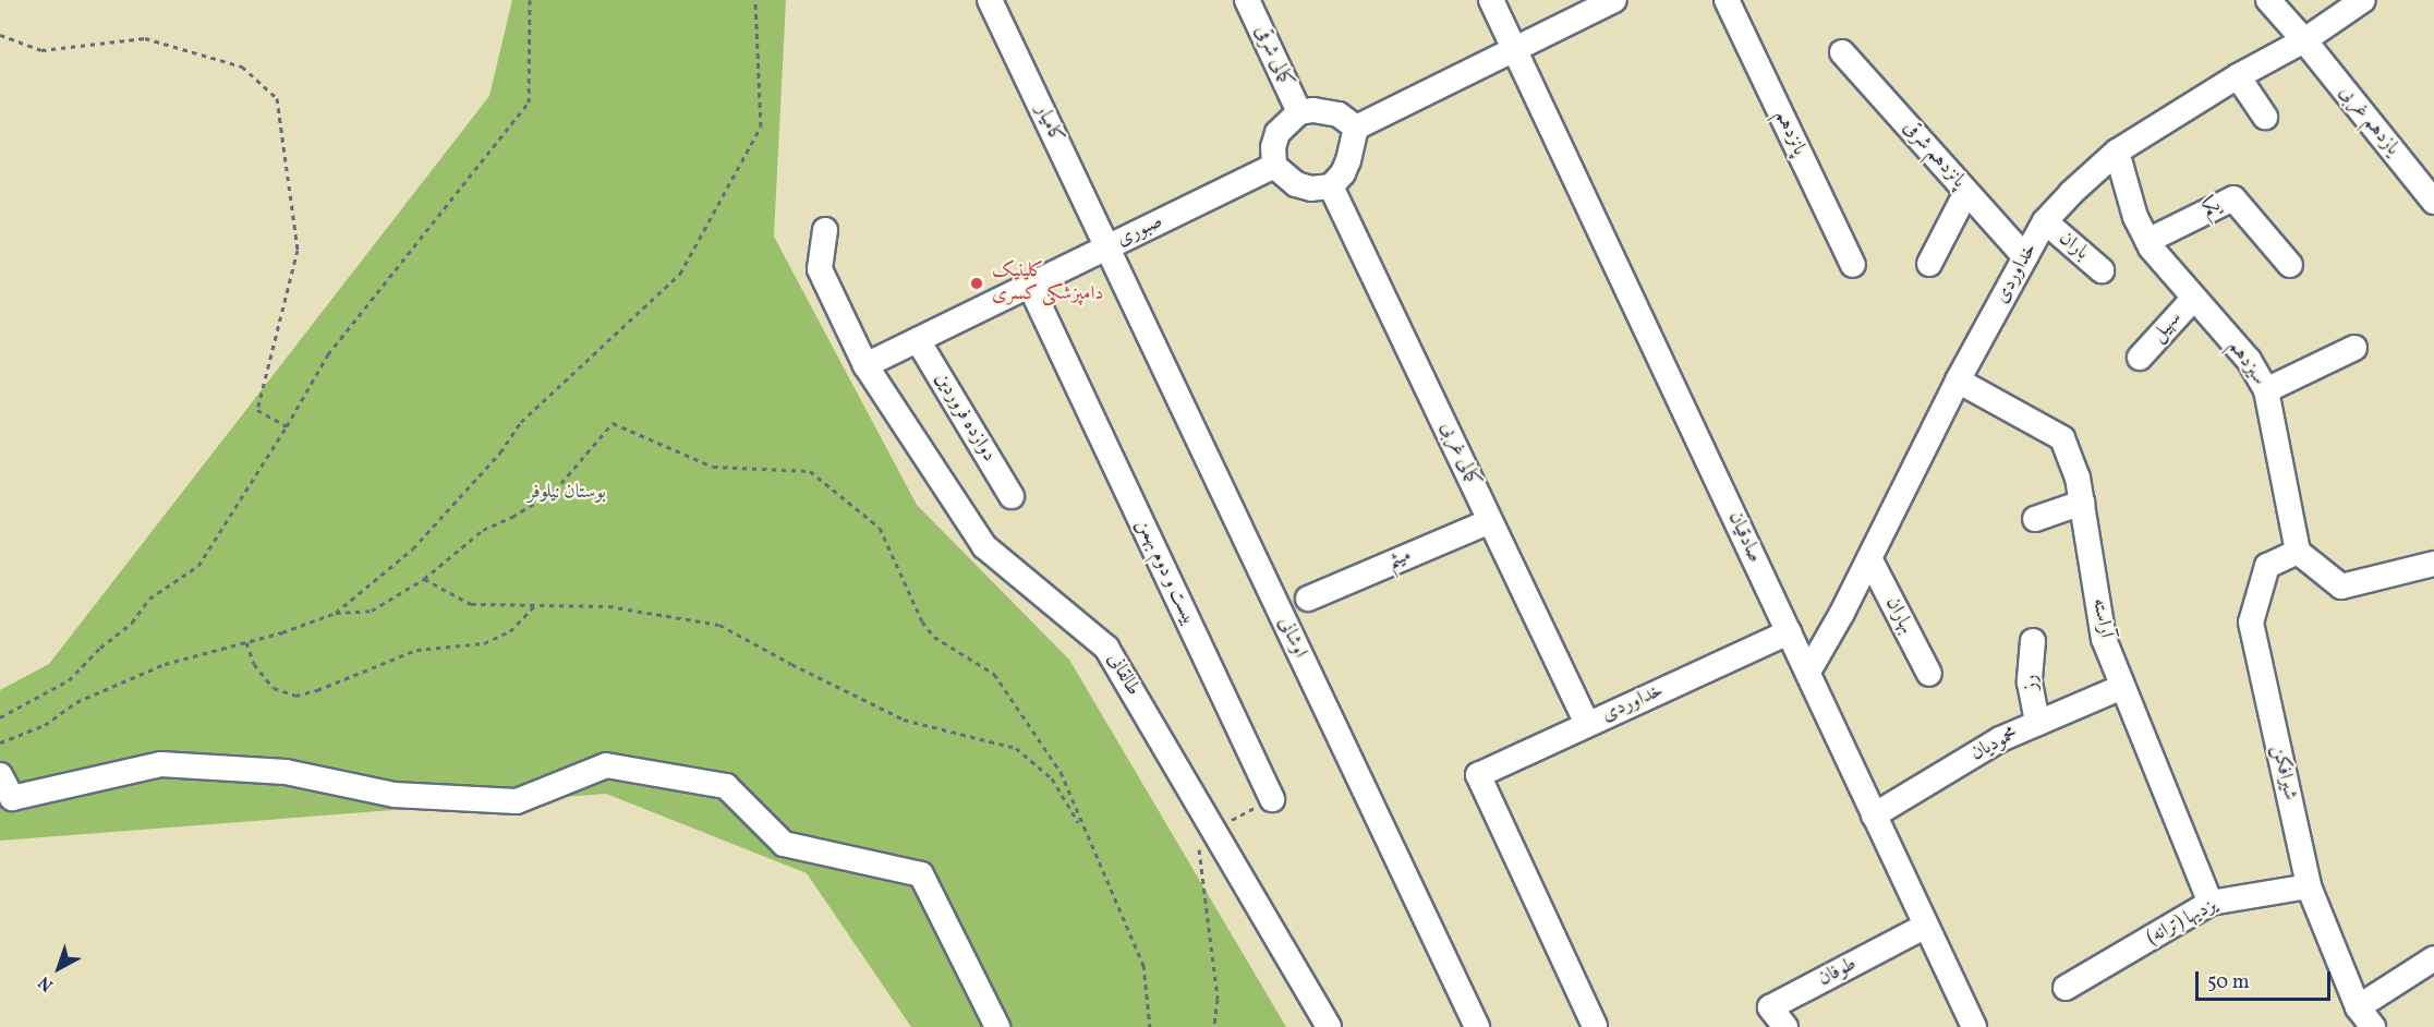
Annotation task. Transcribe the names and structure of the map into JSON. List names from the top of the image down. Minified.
{"streets":{"street":["کمالی شرقی","یازدهم غربی","کامیار","پانزدهم","پانزدهم شرقی","یکم","صبوری","باران","خداوردی","سهیل","سیزدهم","دوازده فروردین","کمالی غربی","صادقیان","میثم","بیست و دوم بهمن","بهاران","آراسته","اوشانی","طالقانی","رز","محمودیان","شیرافکن","یزدیها (ترانه)","طوفان"]},"crossings":[["کمالی شرقی","صبوری"],["کمالی شرقی","کمالی غربی"],["یازدهم غربی","خداوردی"],["کامیار","صبوری"],["کامیار","اوشانی"],["پانزدهم شرقی","خداوردی"],["یکم","سیزدهم"],["صبوری","دوازده فروردین"],["صبوری","کمالی غربی"],["صبوری","بیست و دوم بهمن"],["صبوری","اوشانی"],["صبوری","طالقانی"],["باران","خداوردی"],["خداوردی","سیزدهم"],["خداوردی","کمالی غربی"],["خداوردی","صادقیان"],["خداوردی","بهاران"],["خداوردی","آراسته"],["سهیل","سیزدهم"],["سیزدهم","شیرافکن"],["کمالی غربی","میثم"],["صادقیان","محمودیان"],["صادقیان","طوفان"],["آراسته","محمودیان"],["آراسته","یزدیها (ترانه)"],["رز","محمودیان"],["شیرافکن","یزدیها (ترانه)"]],"parks":["بوستان نیلوفر"],"places":["کلینیک دامپزشکی کسری"],"scale_bar":"50 m","north":"bottom left"}
